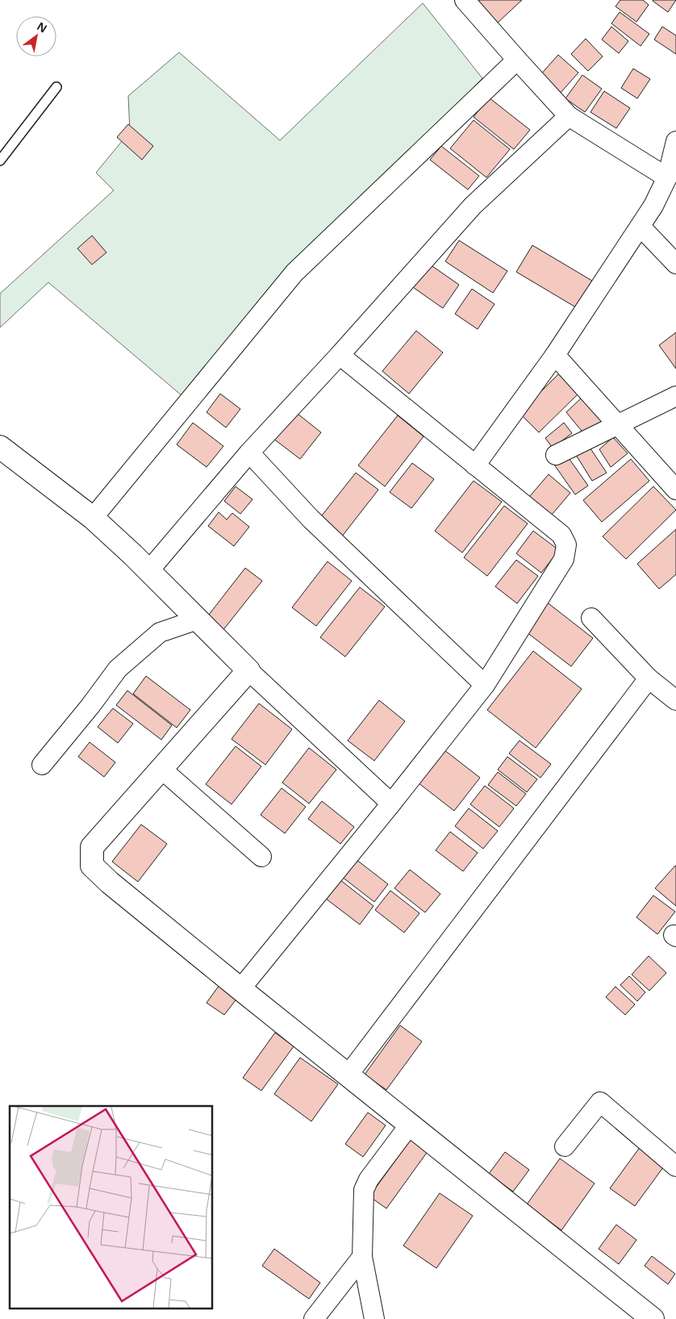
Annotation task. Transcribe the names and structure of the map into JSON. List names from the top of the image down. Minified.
{"north":"top right"}
